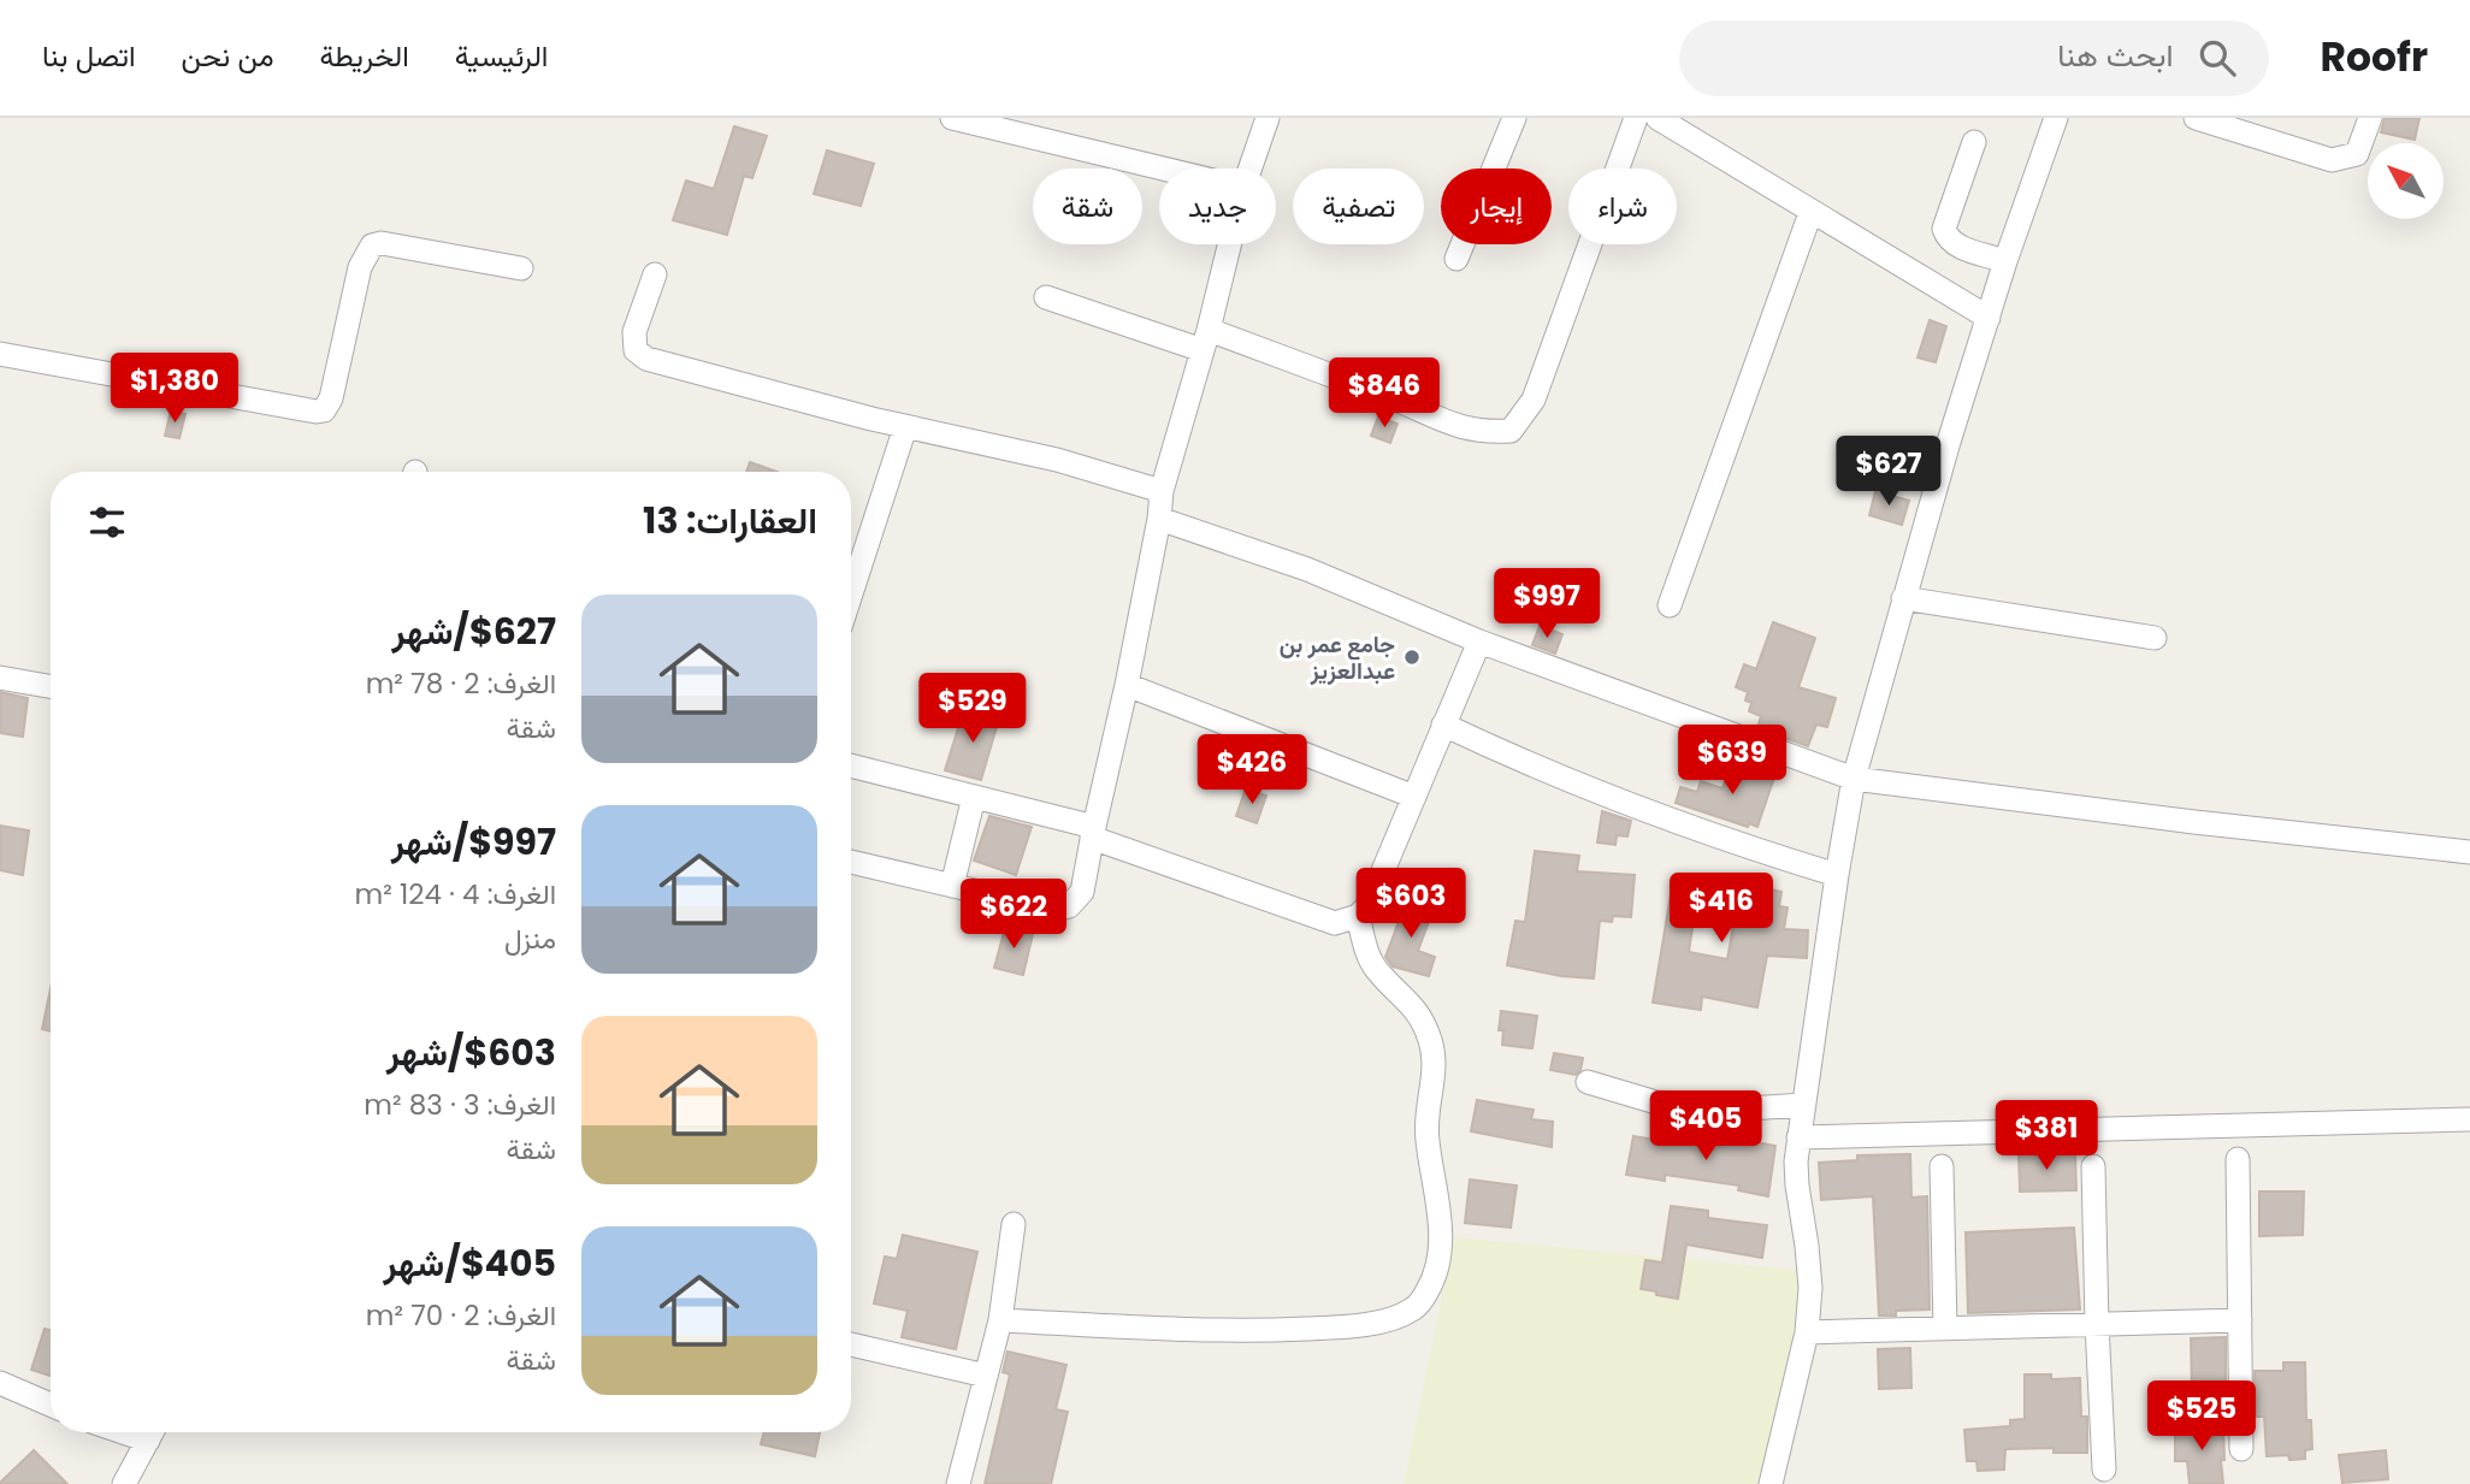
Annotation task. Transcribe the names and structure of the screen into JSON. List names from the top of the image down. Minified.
{"places":["جامع عمر بن عبدالعزيز"],"north":"top left","page":{"header":"Roofr","search":"ابحث هنا","nav":["الرئيسية","الخريطة","من نحن","اتصل بنا"],"chip":["شراء","إيجار","تصفية","جديد","شقة"],"price":["$1,380","$846","$627","$997","$529","$639","$426","$603","$416","$622","$405","$381","$525"],"heading":"العقارات: 13","list":[{"name":"$627/شهر","note":"الغرف: 2 · 78 m² · شقة"},{"name":"$997/شهر","note":"الغرف: 4 · 124 m² · منزل"},{"name":"$603/شهر","note":"الغرف: 3 · 83 m² · شقة"},{"name":"$405/شهر","note":"الغرف: 2 · 70 m² · شقة"}]}}
